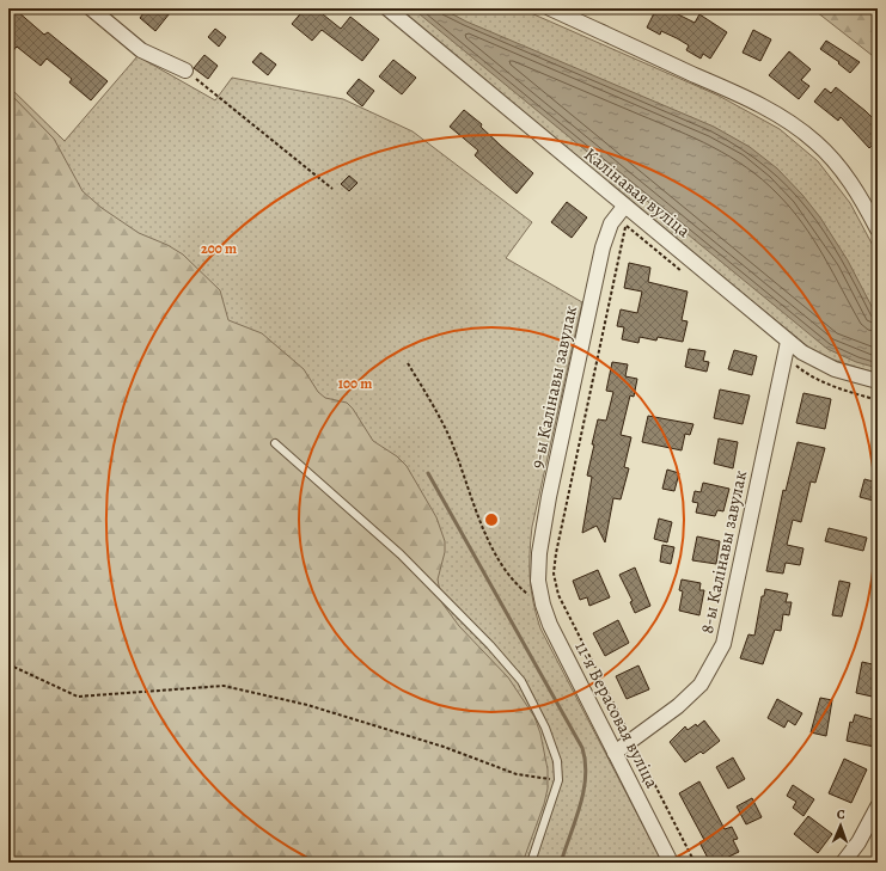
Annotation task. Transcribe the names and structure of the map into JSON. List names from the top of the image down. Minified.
{"streets":{"street":["Калінавая вуліца","9-ы Калінавы завулак","8-ы Калінавы завулак","11-я Верасовая вуліца"]},"crossings":[["Калінавая вуліца","9-ы Калінавы завулак"],["Калінавая вуліца","8-ы Калінавы завулак"],["9-ы Калінавы завулак","11-я Верасовая вуліца"],["8-ы Калінавы завулак","11-я Верасовая вуліца"]],"north":"top","rings":["200 m","100 m"]}
